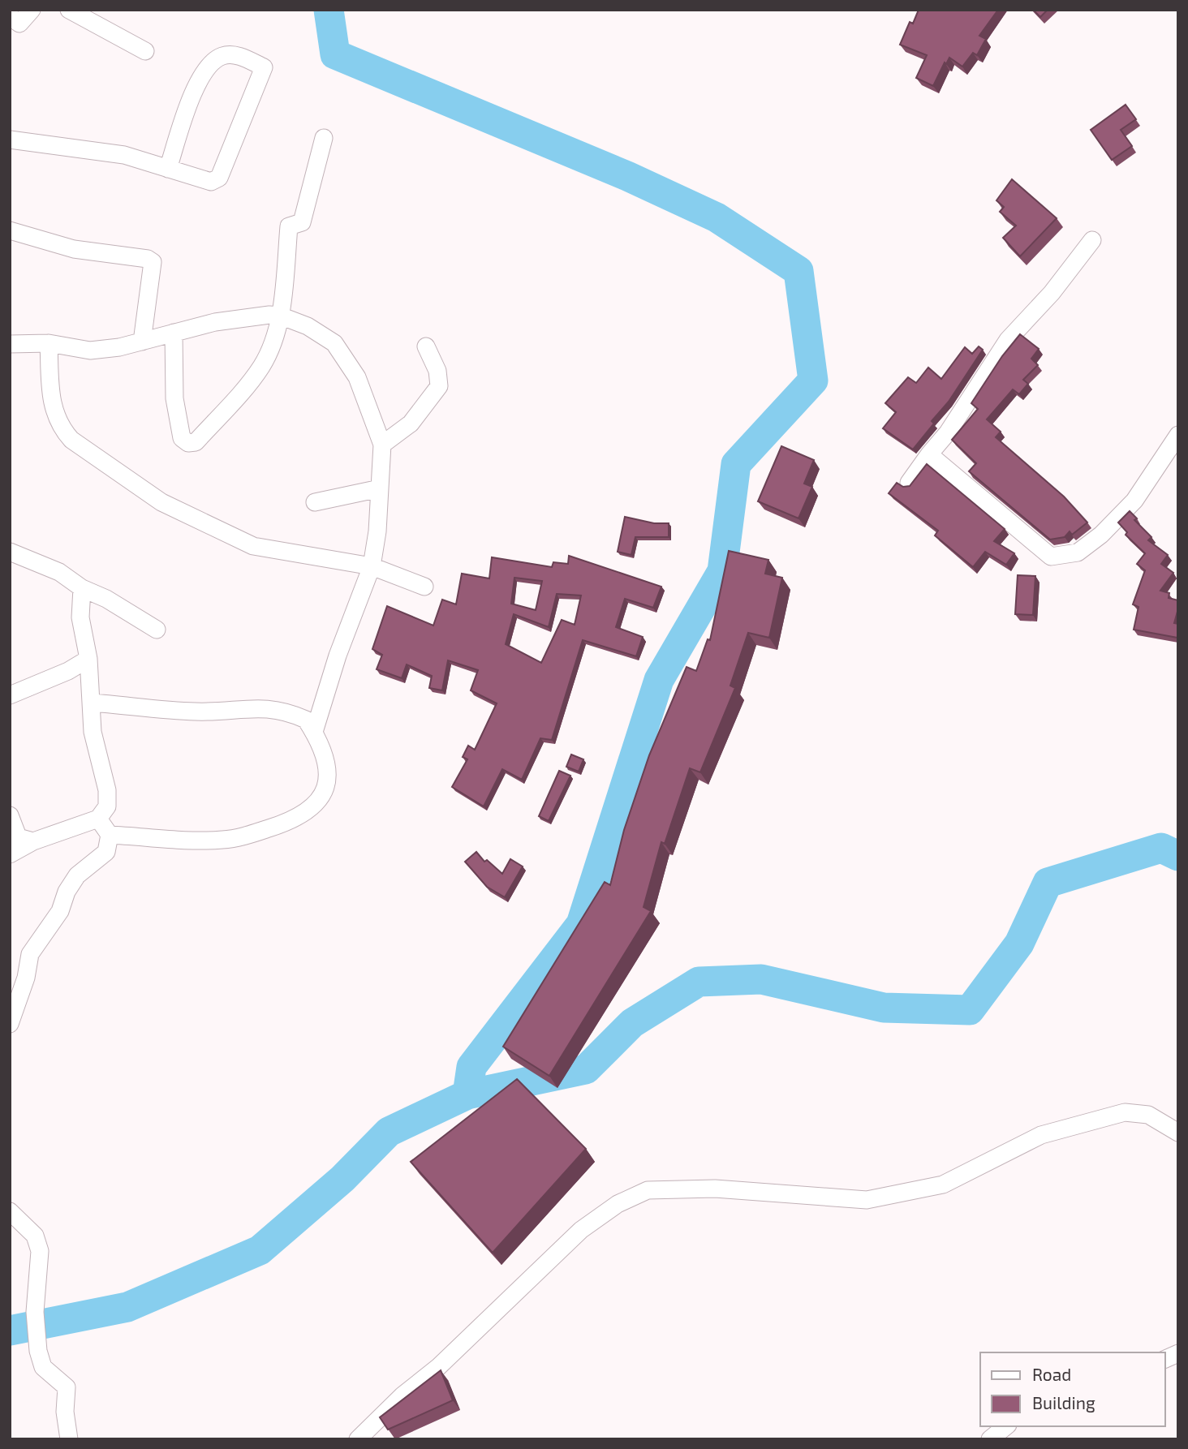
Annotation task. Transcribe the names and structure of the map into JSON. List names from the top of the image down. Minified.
{"legend":["Road","Building"]}
